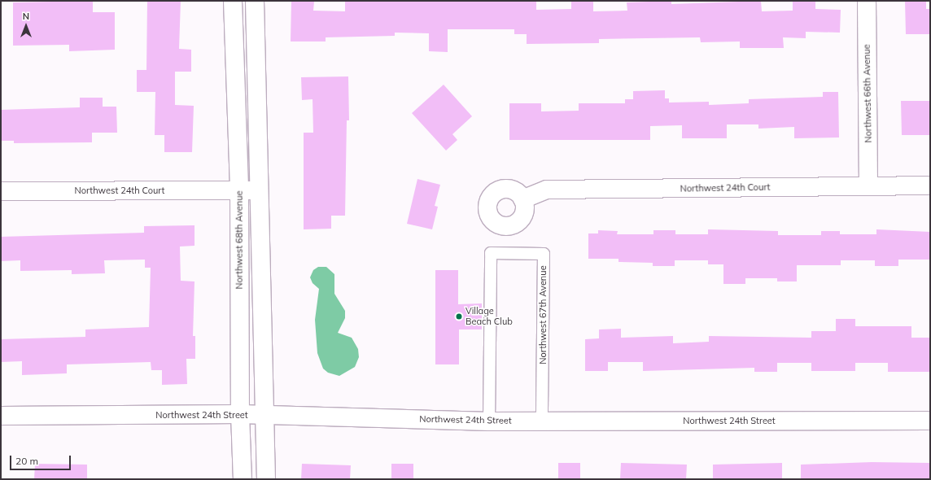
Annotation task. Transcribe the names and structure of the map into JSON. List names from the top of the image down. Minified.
{"streets":{"street":["Northwest 66th Avenue","Northwest 24th Court","Northwest 68th Avenue","Northwest 24th Street"],"lane":["Northwest 67th Avenue"]},"crossings":[["Northwest 66th Avenue","Northwest 24th Court"],["Northwest 24th Court","Northwest 68th Avenue"],["Northwest 68th Avenue","Northwest 24th Street"],["Northwest 67th Avenue","Northwest 24th Street"]],"places":["Village Beach Club"],"scale_bar":"20 m","north":"top"}
